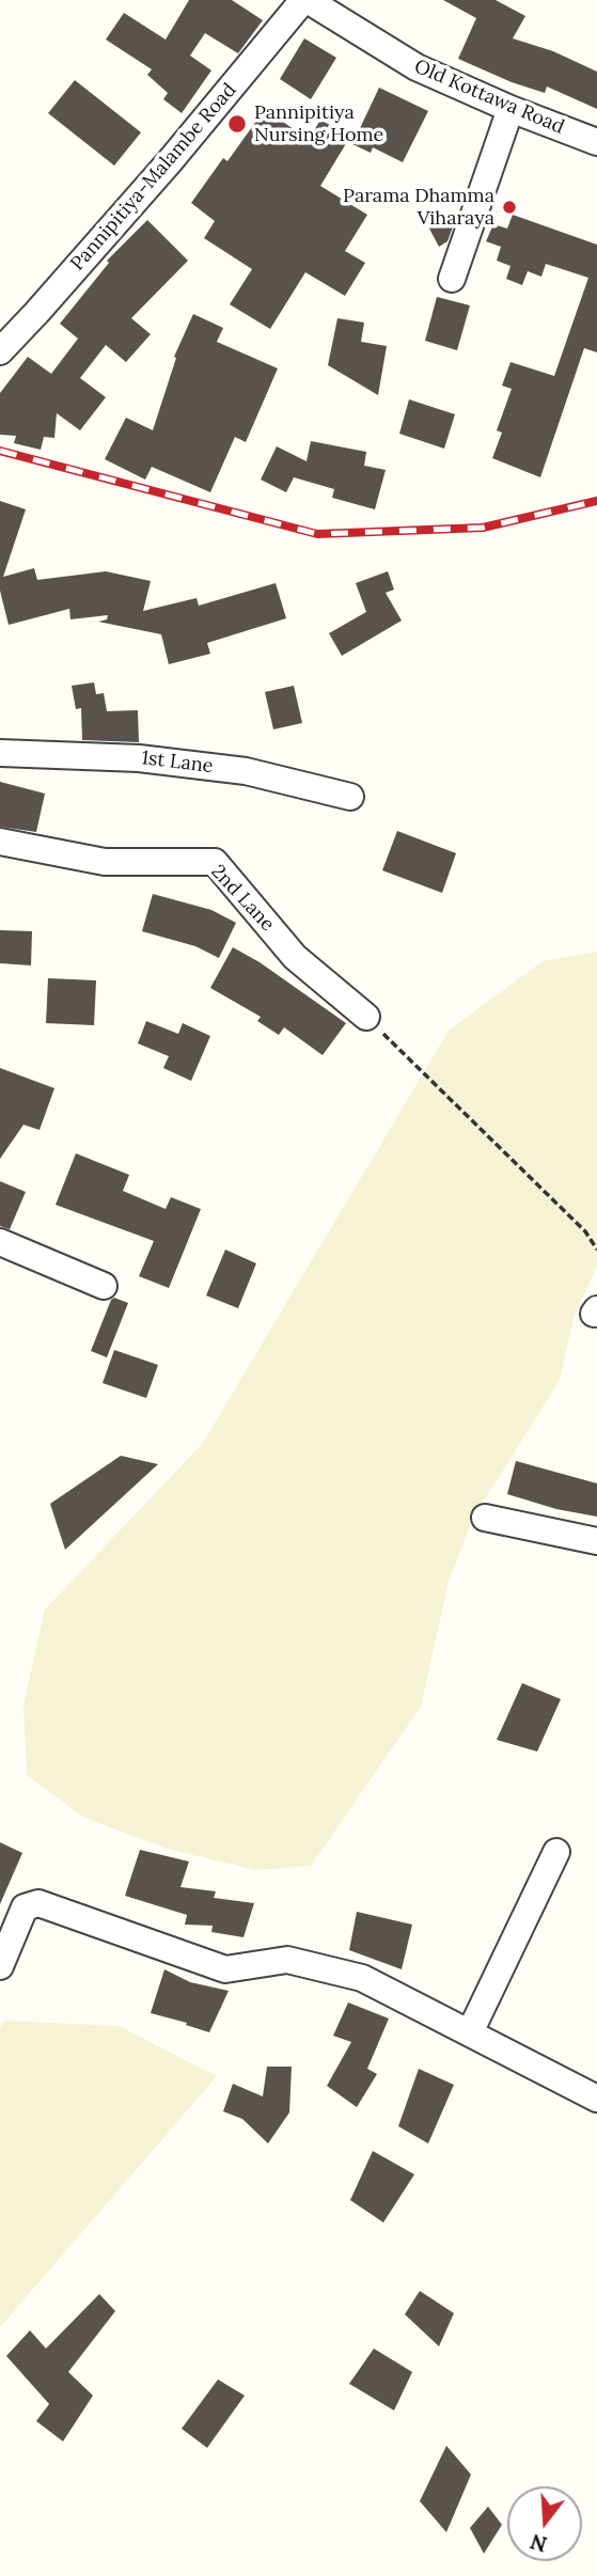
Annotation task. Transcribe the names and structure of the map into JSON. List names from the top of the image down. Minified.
{"streets":{"street":["Old Kottawa Road","Pannipitiya-Malambe Road","1st Lane","2nd Lane"]},"crossings":[["Old Kottawa Road","Pannipitiya-Malambe Road"]],"places":["Pannipitiya Nursing Home","Parama Dhamma Viharaya"],"north":"bottom"}
